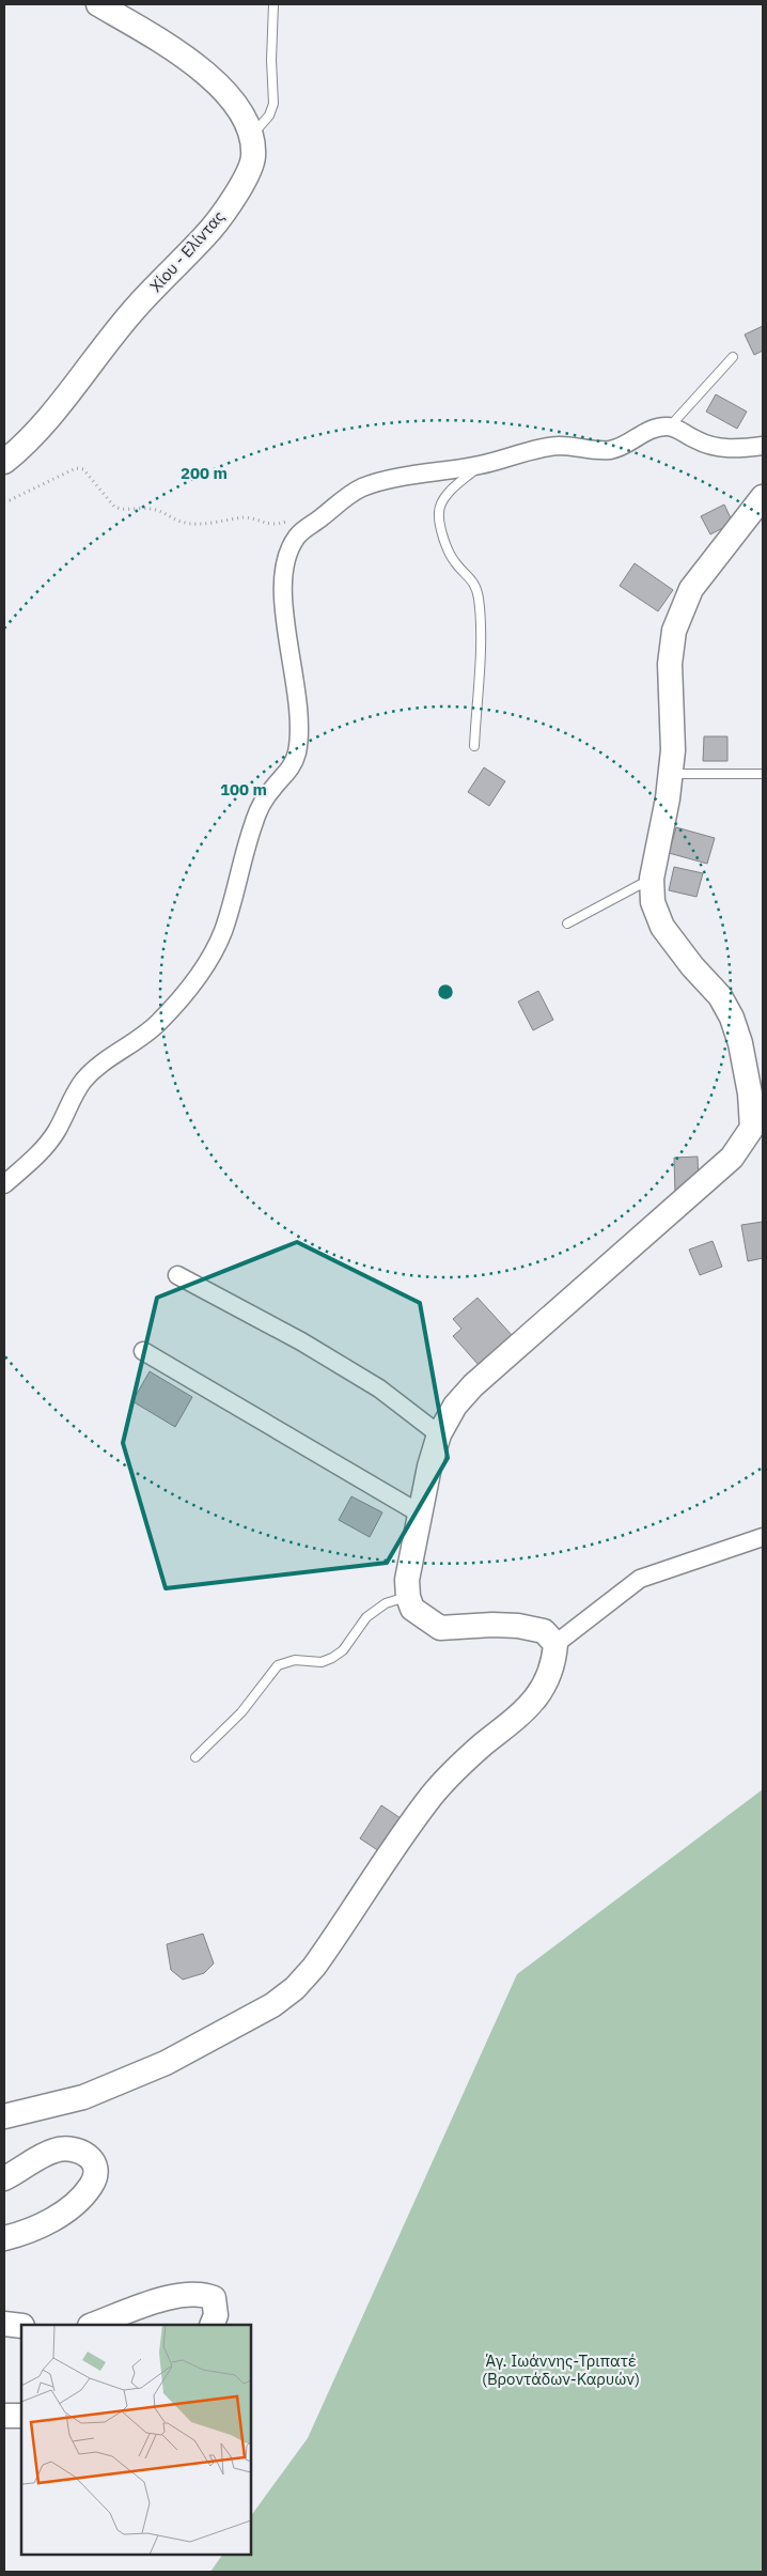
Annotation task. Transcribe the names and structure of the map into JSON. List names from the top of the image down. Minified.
{"streets":{"street":["Χίου - Ελίντας"]},"parks":["Άγ. Ιωάννης-Τριπατέ (Βροντάδων-Καρυών)"],"rings":["200 m","100 m"]}
